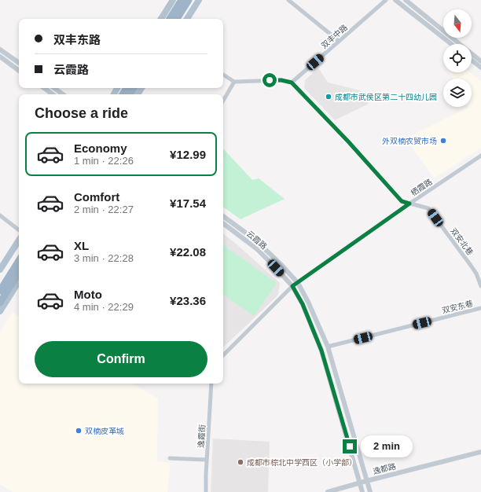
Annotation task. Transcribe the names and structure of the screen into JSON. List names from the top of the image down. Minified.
{"streets":{"street":["双丰中路","栖霞路","云霞路","双安北巷","双安东巷","逸霞街","逸都路"]},"crossings":[["双丰中路","双安北巷"],["栖霞路","云霞路"],["栖霞路","双安北巷"],["云霞路","逸都路"]],"places":["成都市武侯区第二十四幼儿园","外双楠农贸市场","双楠皮革城","成都市棕北中学西区（小学部）"],"north":"bottom","page":{"banner":["双丰东路","云霞路"],"heading":"Choose a ride","list":[{"name":"Economy","note":"1 min · 22:26","value":"¥12.99"},{"name":"Comfort","note":"2 min · 22:27","value":"¥17.54"},{"name":"XL","note":"3 min · 22:28","value":"¥22.08"},{"name":"Moto","note":"4 min · 22:29","value":"¥23.36"}],"buttons":"Confirm","bubble":"2 min"}}
